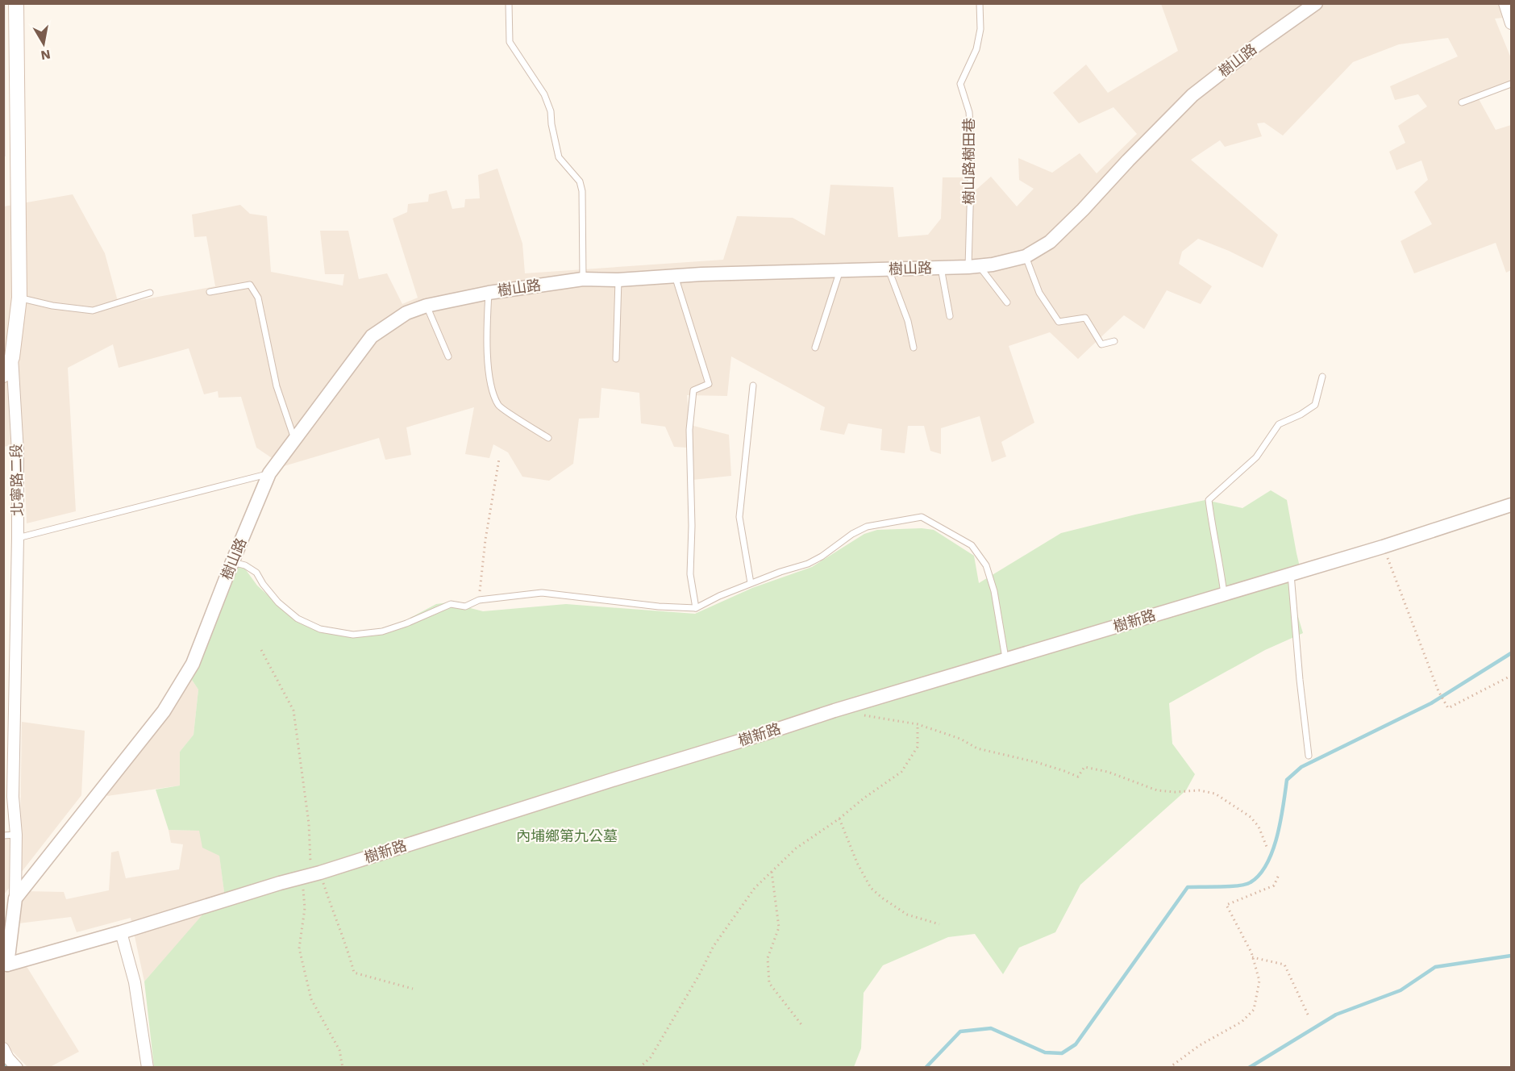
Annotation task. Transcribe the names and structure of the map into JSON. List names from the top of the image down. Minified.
{"streets":{"main road":["北寧路二段"],"street":["樹山路","樹新路"],"lane":["樹山路樹田巷"]},"crossings":[["樹山路","樹山路樹田巷"],["樹山路","北寧路二段"]],"parks":["內埔鄉第九公墓"],"north":"bottom"}
